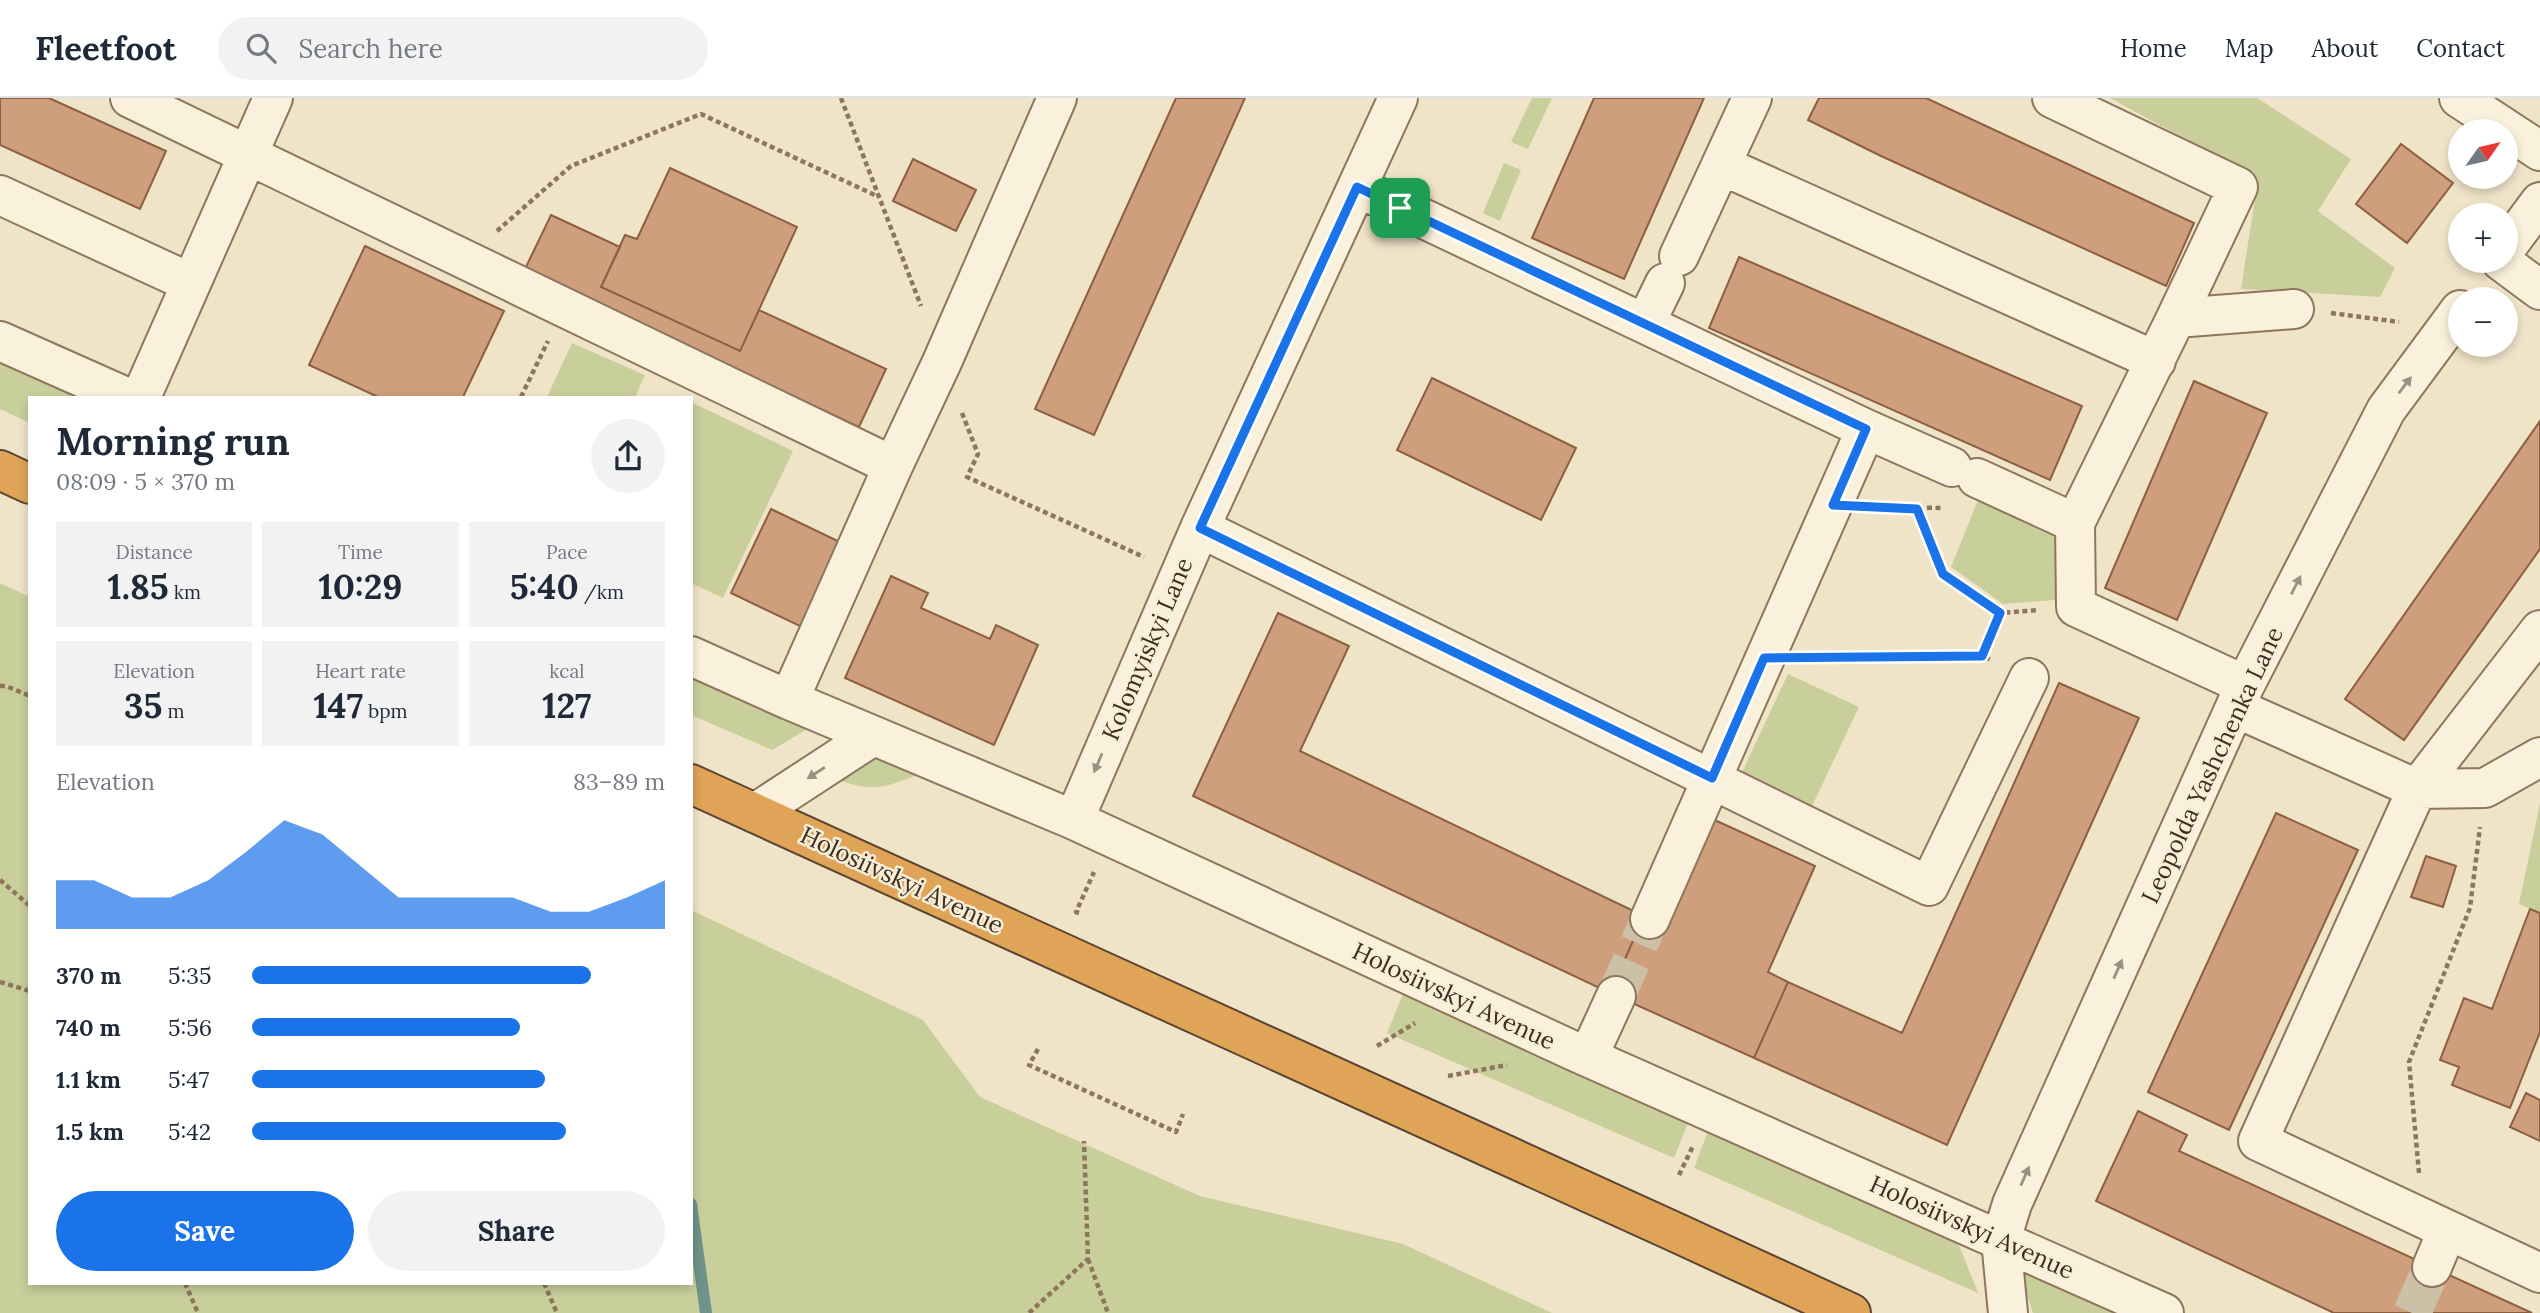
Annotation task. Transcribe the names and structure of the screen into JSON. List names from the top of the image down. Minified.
{"streets":{"highway":["Holosiivskyi Avenue"],"street":["Kolomyiskyi Lane","Leopolda Yashchenka Lane"]},"crossings":[["Kolomyiskyi Lane","Holosiivskyi Avenue"],["Leopolda Yashchenka Lane","Holosiivskyi Avenue"]],"north":"top right","page":{"header":"Fleetfoot","search":"Search here","nav":["Home","Map","About","Contact"],"map_buttons":["+","−"],"heading":["Morning run","08:09 · 5 × 370 m"],"stats":[["Distance","1.85 km"],["Time","10:29"],["Pace","5:40 /km"],["Elevation","35 m"],["Heart rate","147 bpm"],["kcal","127"]],"chart":["Elevation","83–89 m"],"list":[{"name":"370 m","note":"5:35"},{"name":"740 m","note":"5:56"},{"name":"1.1 km","note":"5:47"},{"name":"1.5 km","note":"5:42"}],"buttons":["Save","Share"]}}
